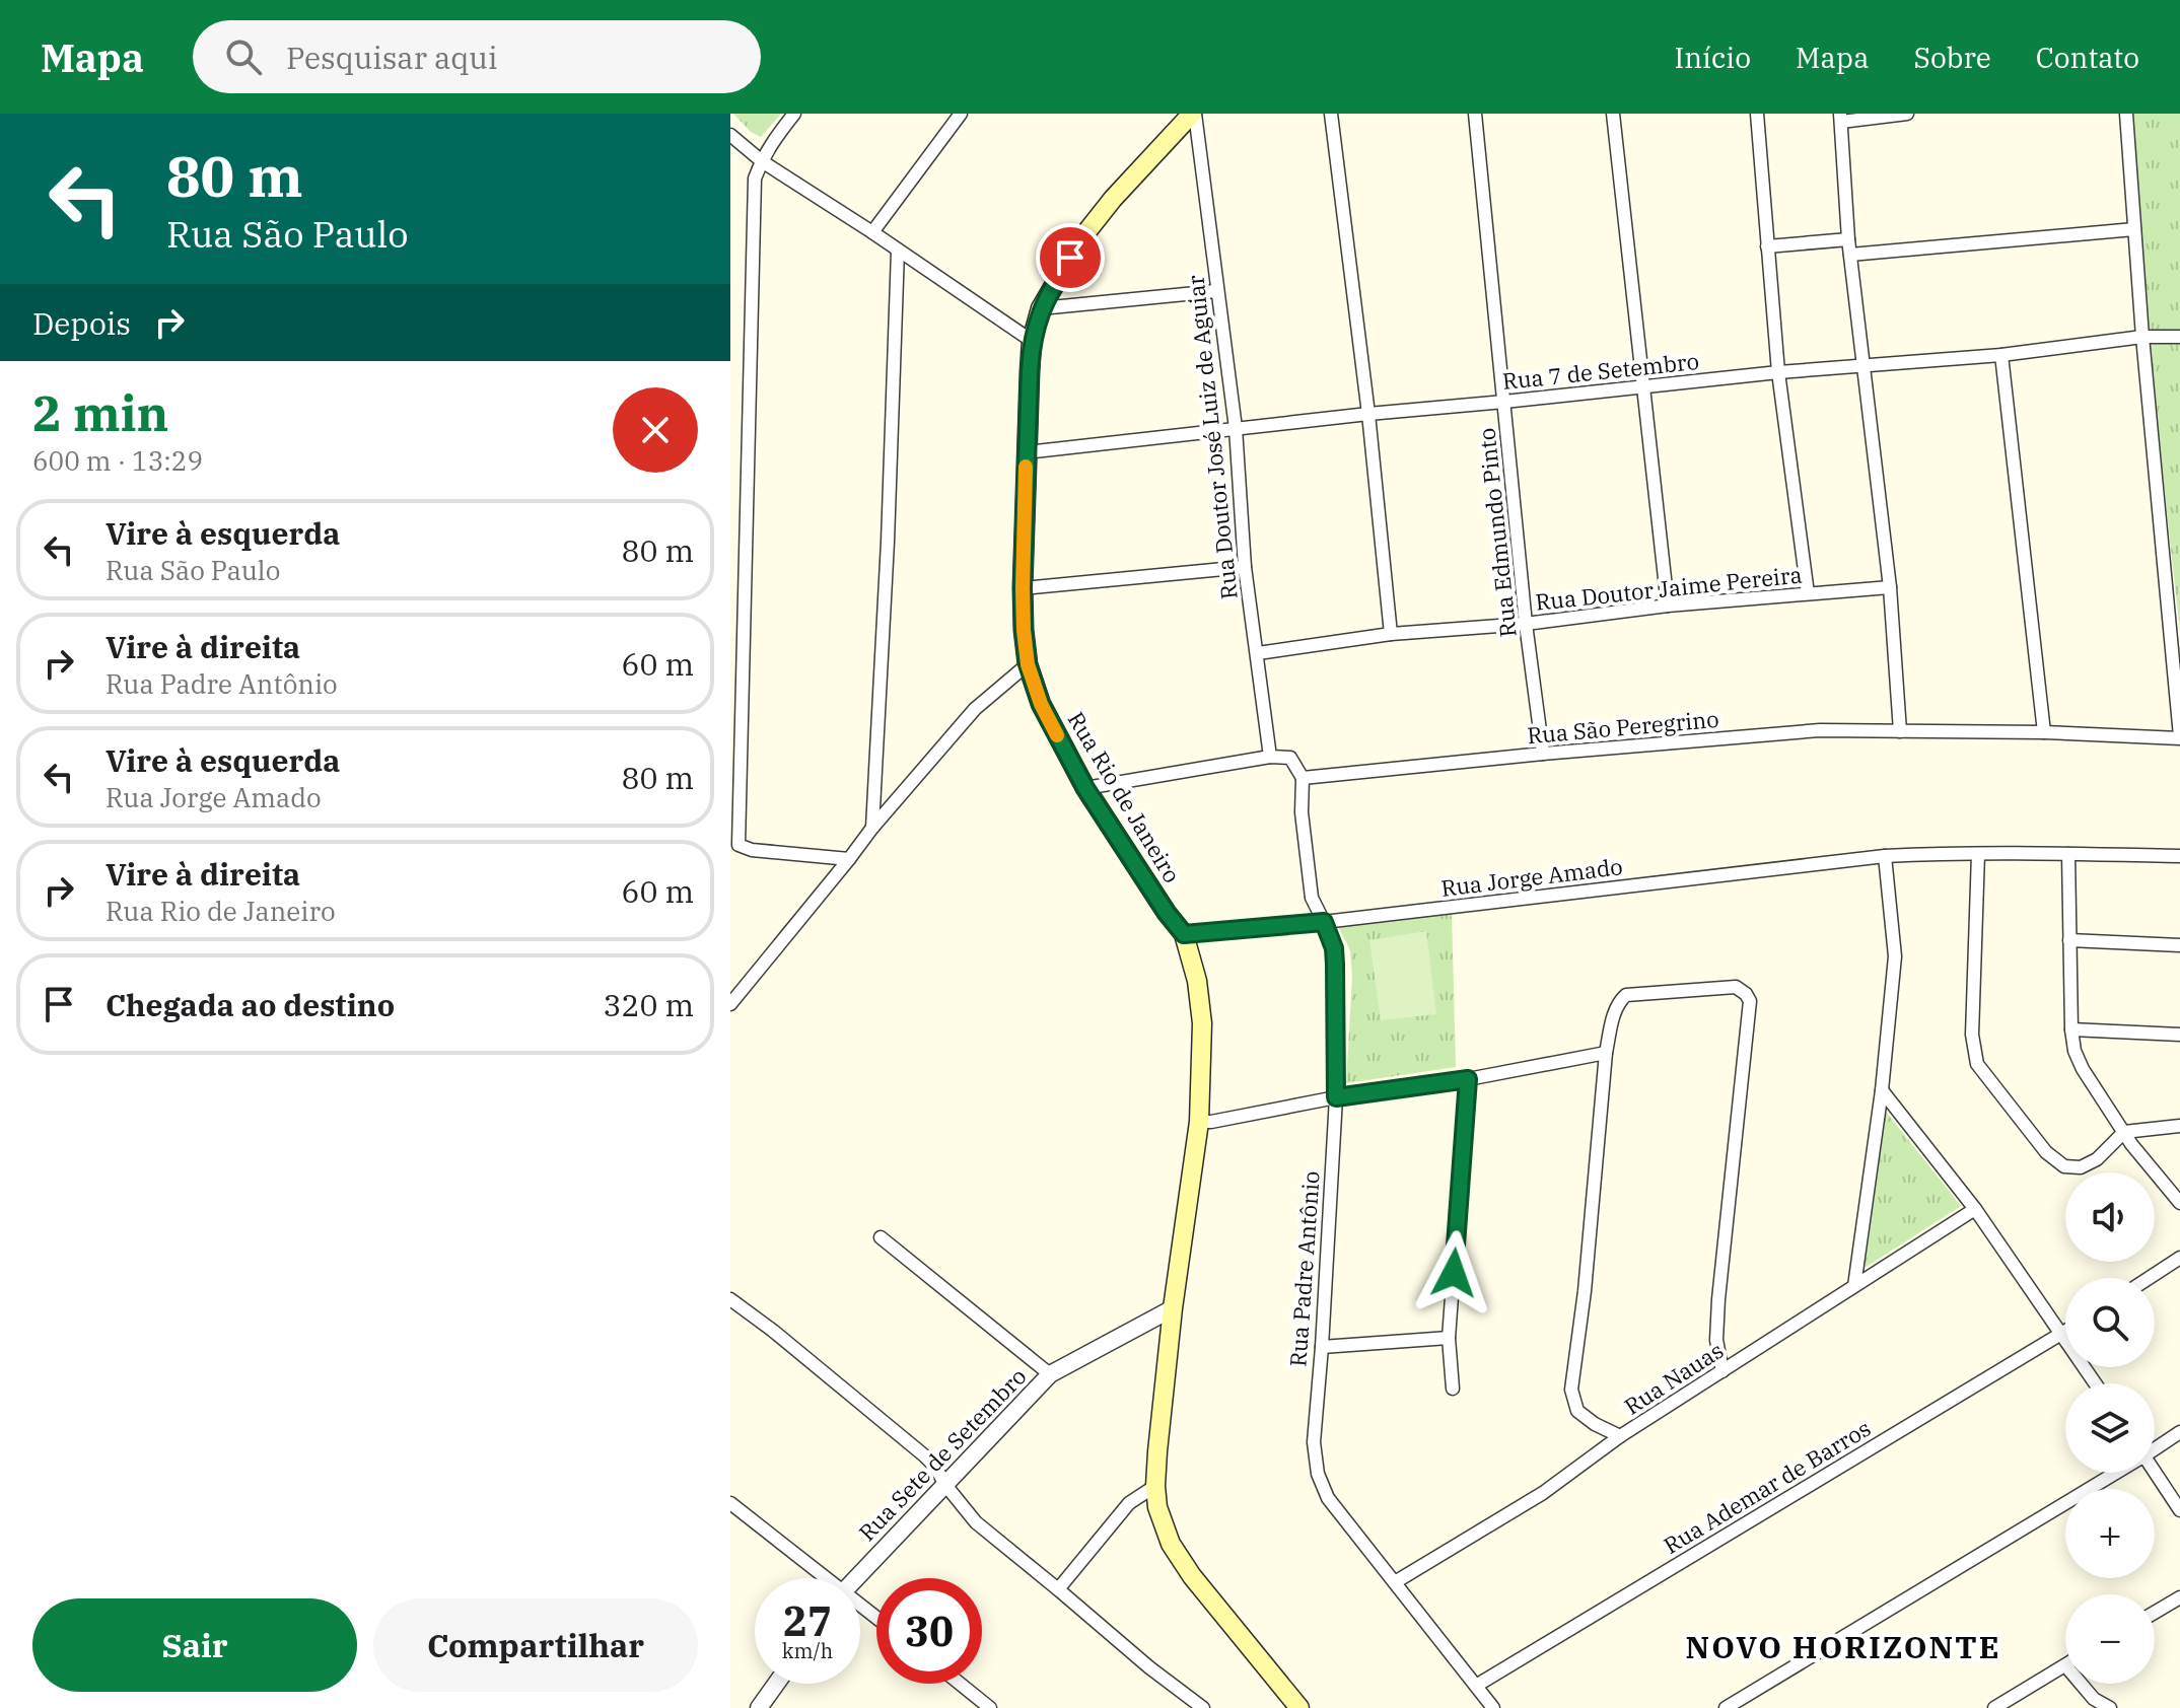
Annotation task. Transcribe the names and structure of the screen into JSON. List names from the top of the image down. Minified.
{"streets":{"main road":["Rua Rio de Janeiro"],"street":["Rua 7 de Setembro","Rua Doutor José Luiz de Aguiar","Rua Edmundo Pinto","Rua Doutor Jaime Pereira","Rua São Peregrino","Rua Jorge Amado","Rua Padre Antônio","Rua Nauas","Rua Sete de Setembro","Rua Ademar de Barros"]},"crossings":[["Rua 7 de Setembro","Rua Doutor José Luiz de Aguiar"],["Rua 7 de Setembro","Rua Edmundo Pinto"],["Rua 7 de Setembro","Rua Rio de Janeiro"],["Rua Doutor José Luiz de Aguiar","Rua Doutor Jaime Pereira"],["Rua Doutor José Luiz de Aguiar","Rua Rio de Janeiro"],["Rua Edmundo Pinto","Rua Doutor Jaime Pereira"],["Rua Edmundo Pinto","Rua São Peregrino"],["Rua São Peregrino","Rua Padre Antônio"],["Rua Rio de Janeiro","Rua Jorge Amado"],["Rua Rio de Janeiro","Rua Sete de Setembro"],["Rua Jorge Amado","Rua Padre Antônio"],["Rua Padre Antônio","Rua Nauas"],["Rua Padre Antônio","Rua Ademar de Barros"]],"districts":["NOVO HORIZONTE"],"page":{"header":"Mapa","search":"Pesquisar aqui","nav":["Início","Mapa","Sobre","Contato"],"turn":["80 m","Rua São Paulo"],"then":"Depois","heading":["2 min","600 m · 13:29"],"list":[{"name":"Vire à esquerda","note":"Rua São Paulo","value":"80 m"},{"name":"Vire à direita","note":"Rua Padre Antônio","value":"60 m"},{"name":"Vire à esquerda","note":"Rua Jorge Amado","value":"80 m"},{"name":"Vire à direita","note":"Rua Rio de Janeiro","value":"60 m"},{"name":"Chegada ao destino","value":"320 m"}],"map_buttons":["+","−"],"speed":"27 km/h","limit":"30","buttons":["Sair","Compartilhar"]}}
